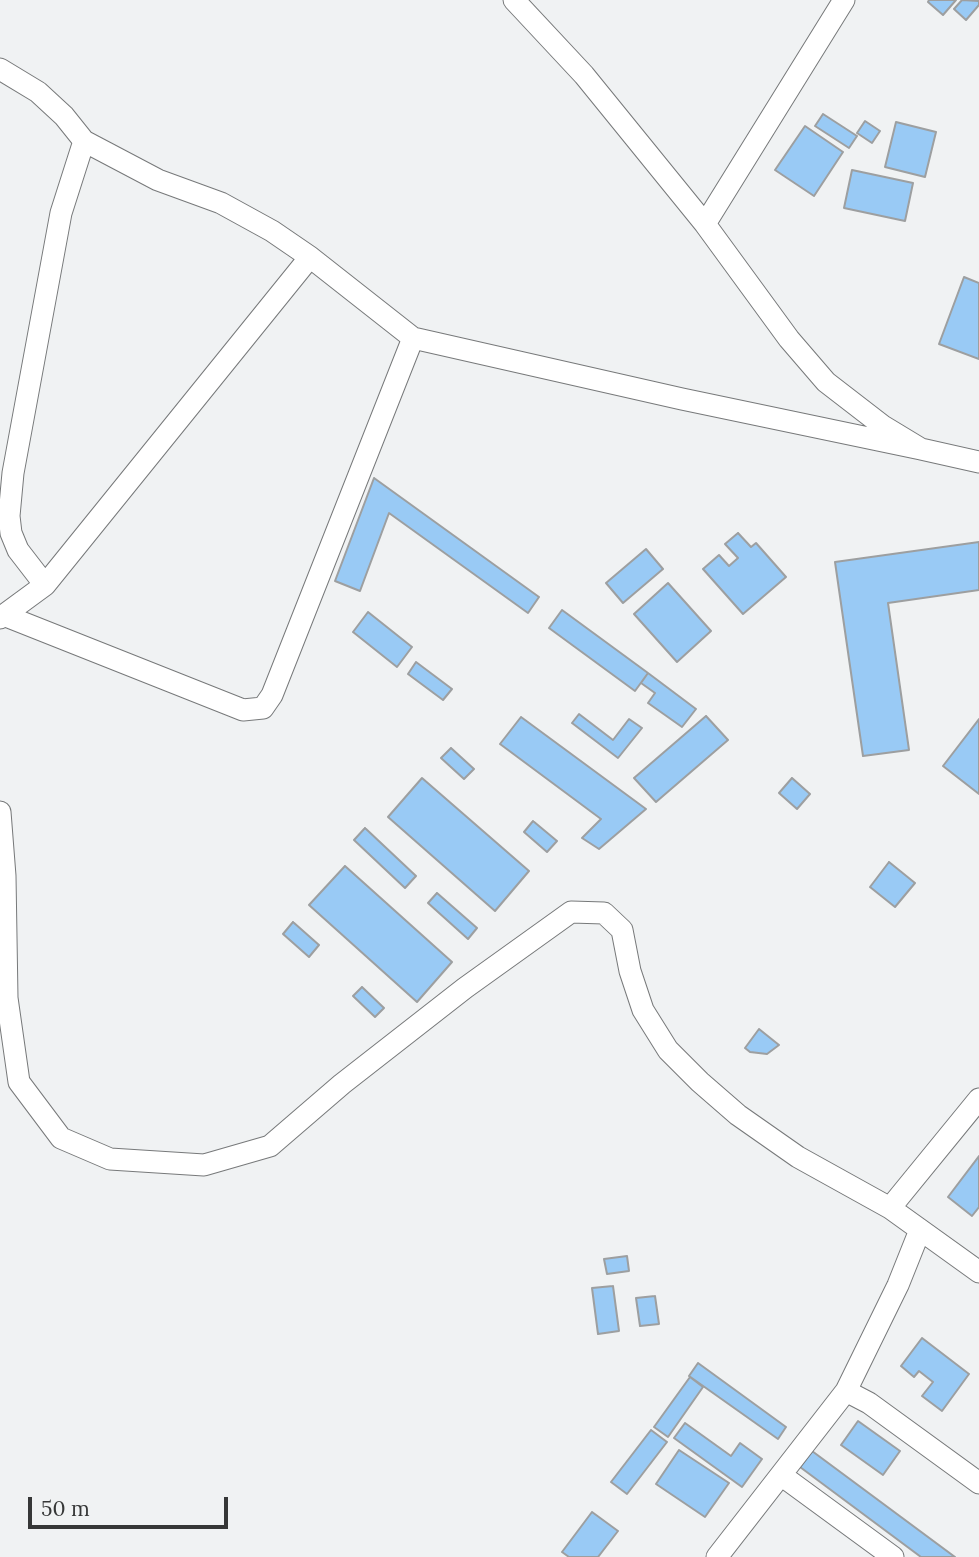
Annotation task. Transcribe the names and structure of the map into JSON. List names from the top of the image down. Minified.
{"scale_bar":"50 m"}
